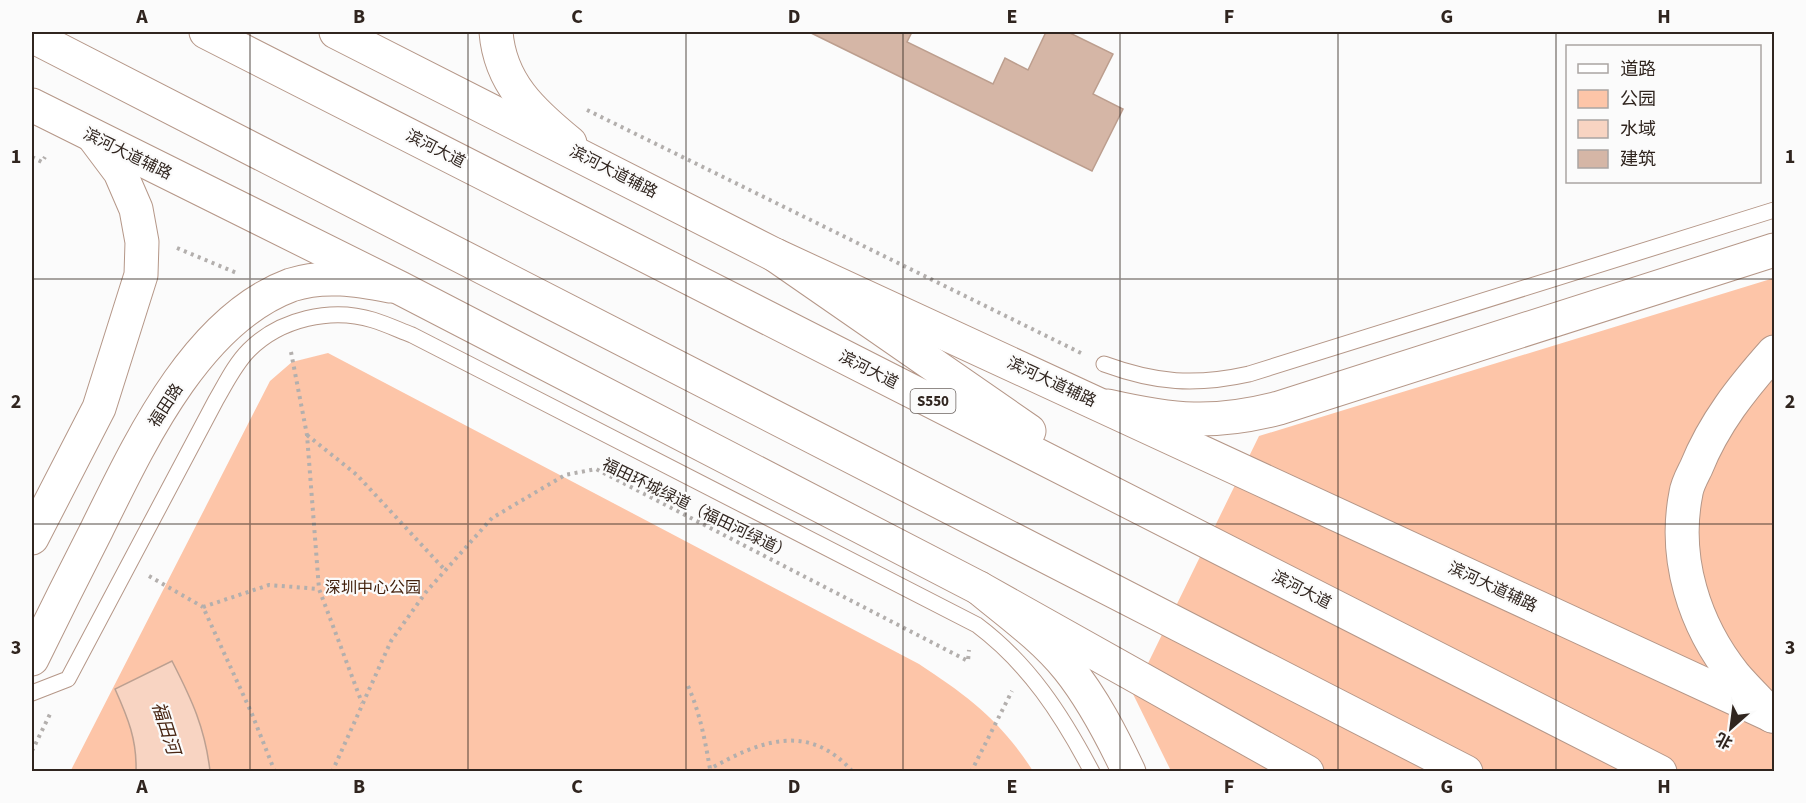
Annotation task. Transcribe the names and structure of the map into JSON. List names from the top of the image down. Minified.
{"streets":{"main road":["滨河大道","滨河大道辅路","S550","福田路"],"path":["福田环城绿道（福田河绿道）"]},"crossings":[["滨河大道辅路","福田路"]],"water":["福田河"],"parks":["深圳中心公园"],"legend":["道路","公园","水域","建筑"],"north":"bottom left","grid":{"columns":["A","B","C","D","E","F","G","H"],"rows":["1","2","3"]}}
